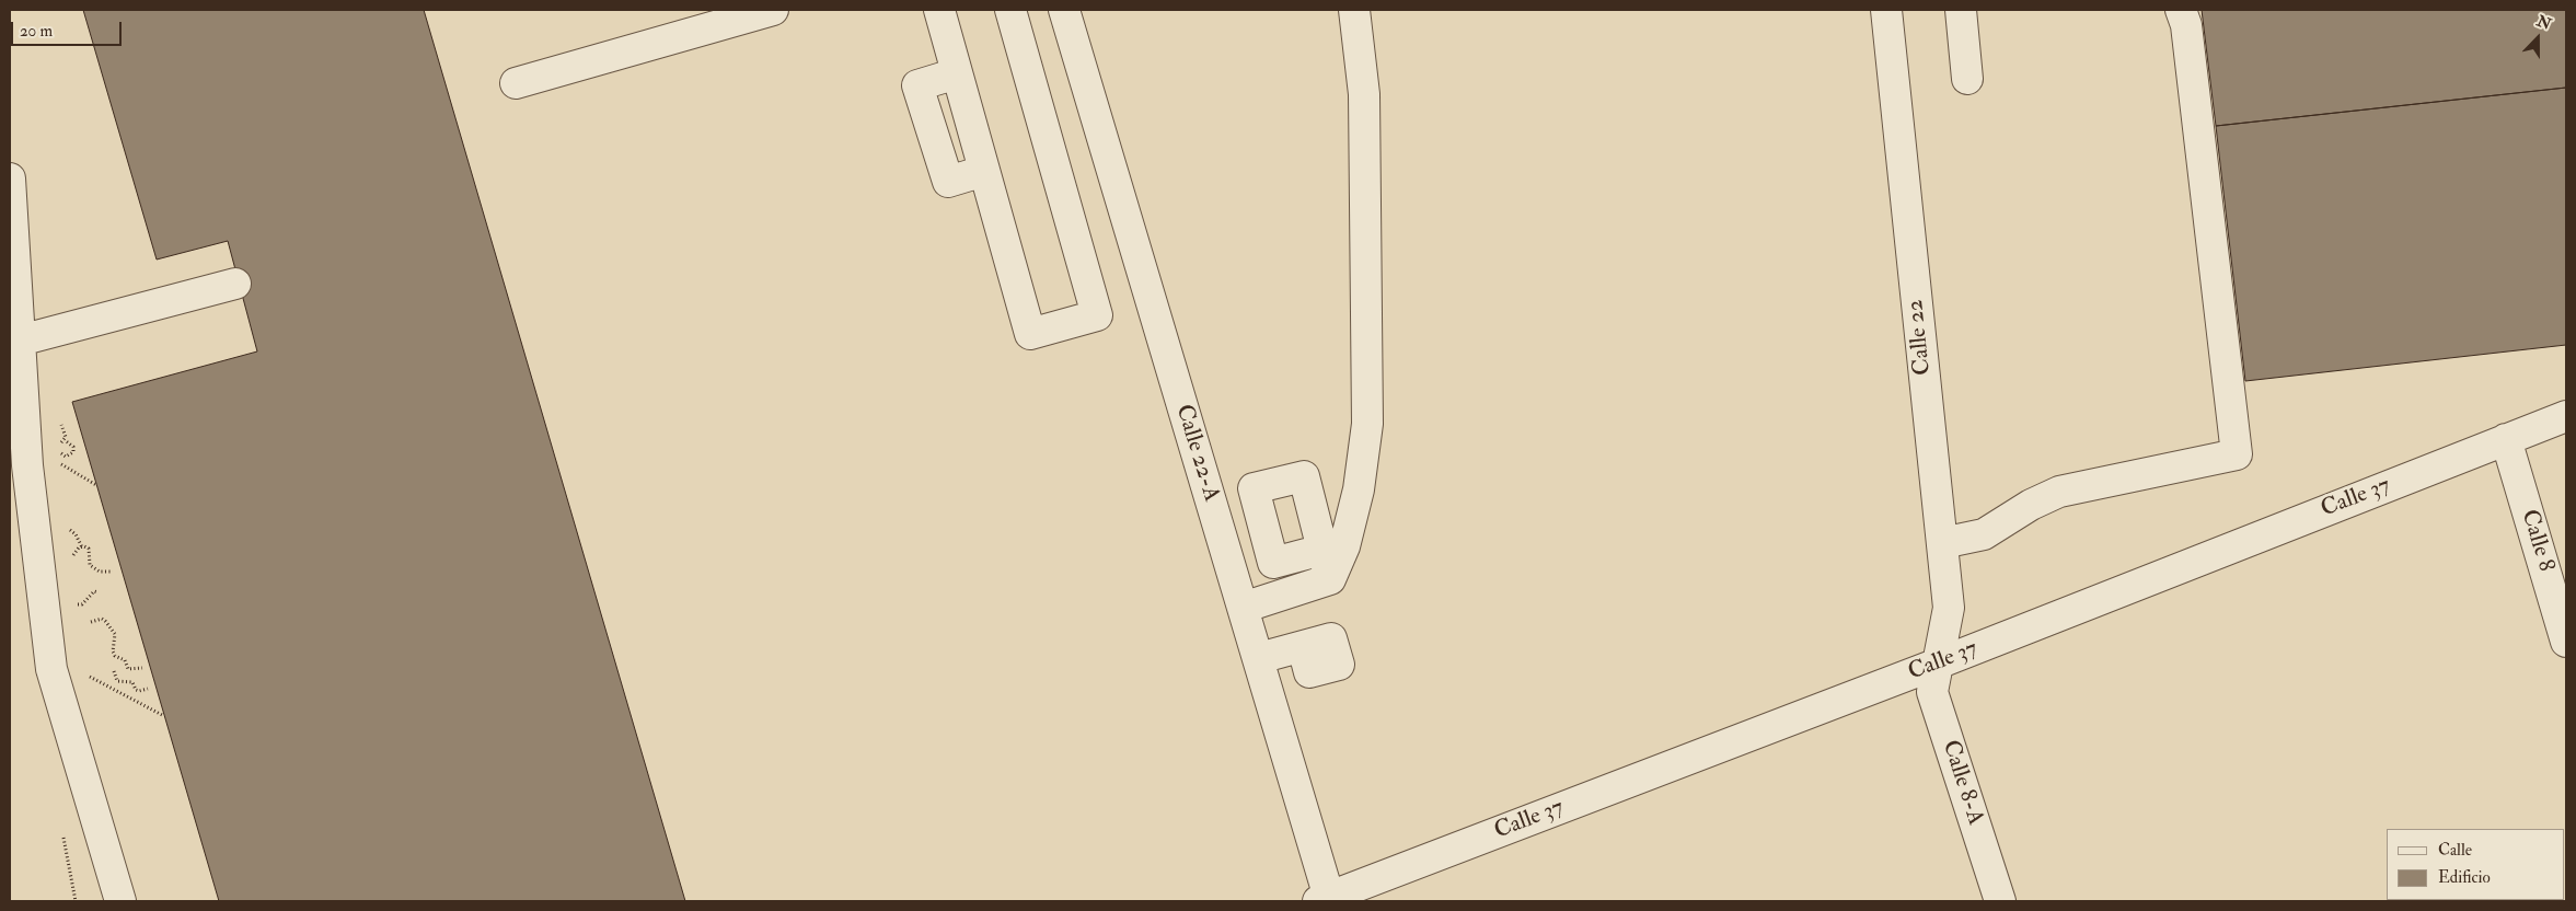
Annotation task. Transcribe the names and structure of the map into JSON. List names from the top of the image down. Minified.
{"streets":{"street":["Calle 22","Calle 22-A","Calle 37","Calle 8","Calle 8-A"]},"crossings":[["Calle 22","Calle 37"],["Calle 22","Calle 8-A"],["Calle 22-A","Calle 37"],["Calle 37","Calle 8"],["Calle 37","Calle 8-A"]],"legend":["Calle","Edificio"],"scale_bar":"20 m","north":"top"}
